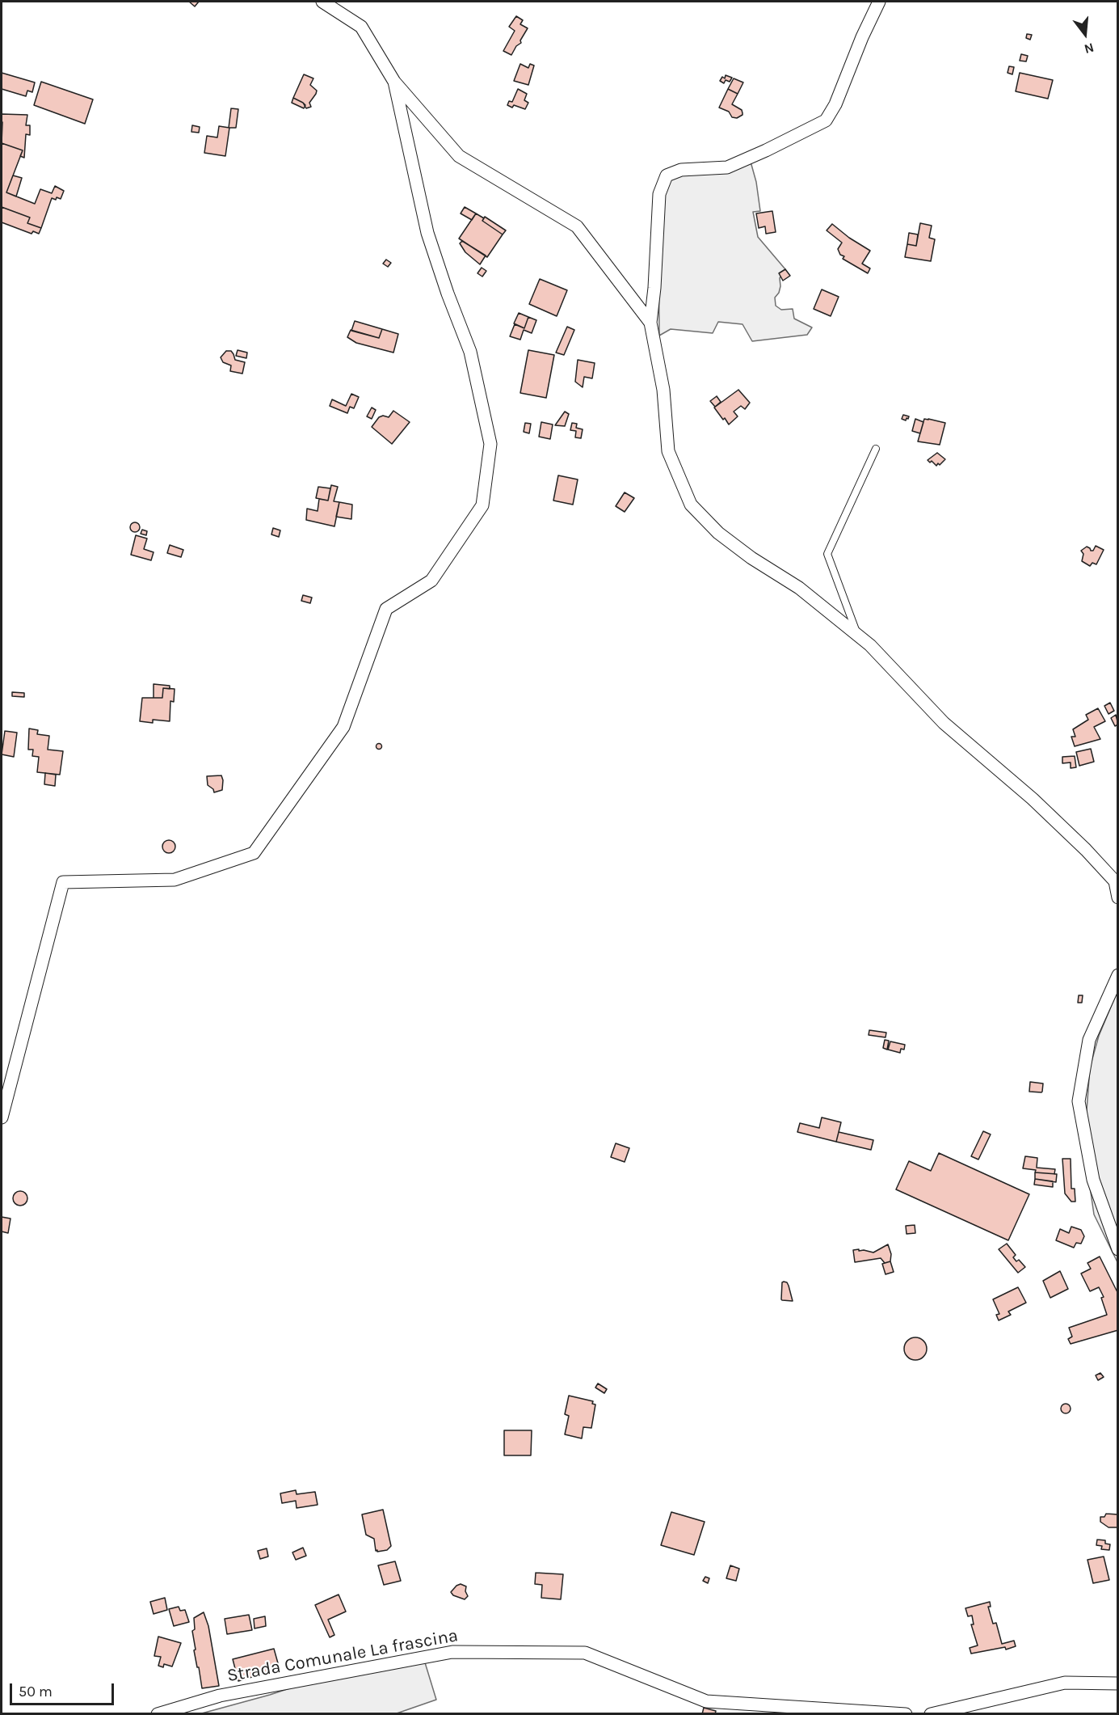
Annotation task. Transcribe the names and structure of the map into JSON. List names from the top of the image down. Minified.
{"streets":{"street":["Strada Comunale La frascina"]},"scale_bar":"50 m","north":"bottom"}
